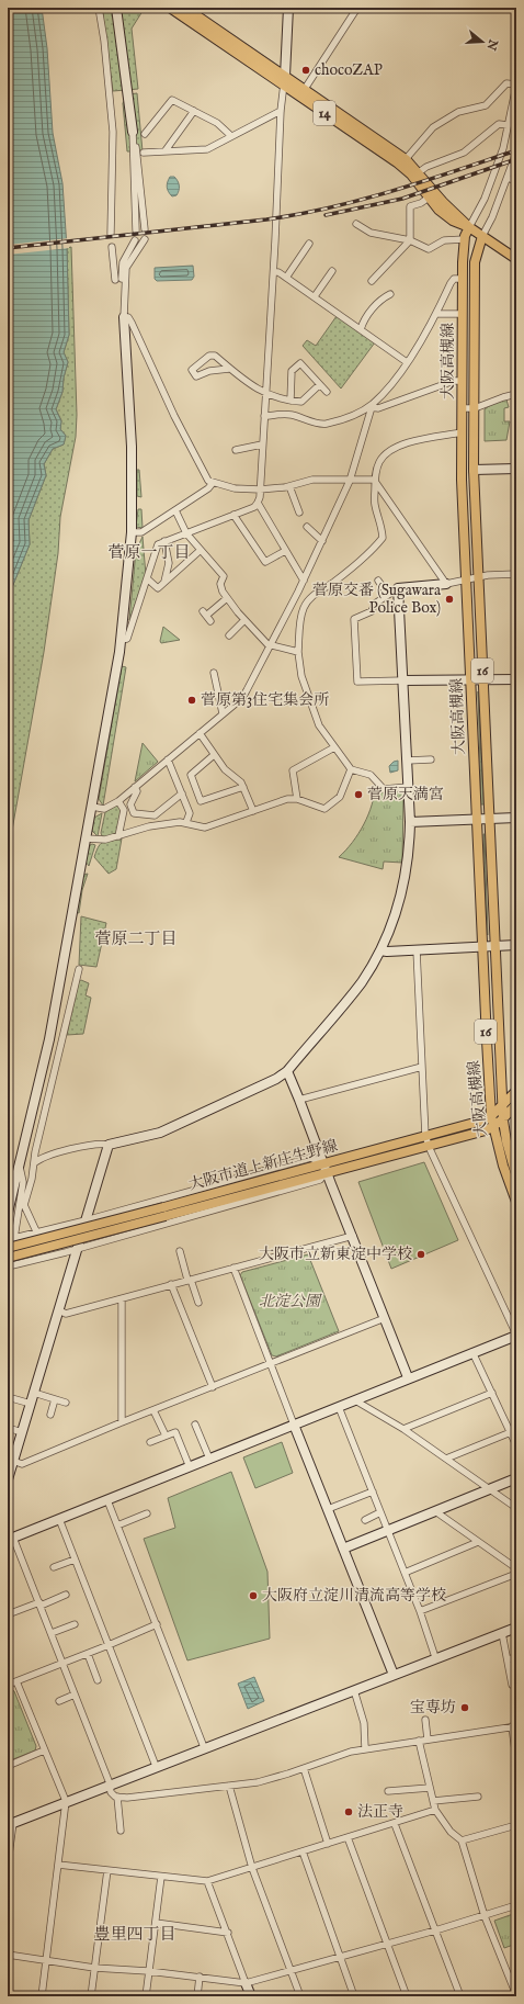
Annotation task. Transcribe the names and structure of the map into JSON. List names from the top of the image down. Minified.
{"streets":{"main road":["14","大阪高槻線","16","大阪市道上新庄生野線"]},"crossings":[["14","大阪高槻線"],["大阪高槻線","大阪市道上新庄生野線"]],"districts":["菅原一丁目","菅原二丁目","豊里四丁目"],"parks":["北淀公園"],"places":["chocoZAP","菅原交番 (Sugawara Police Box)","菅原第3住宅集会所","菅原天満宮","大阪市立新東淀中学校","大阪府立淀川清流高等学校","宝専坊","法正寺"],"north":"right"}
